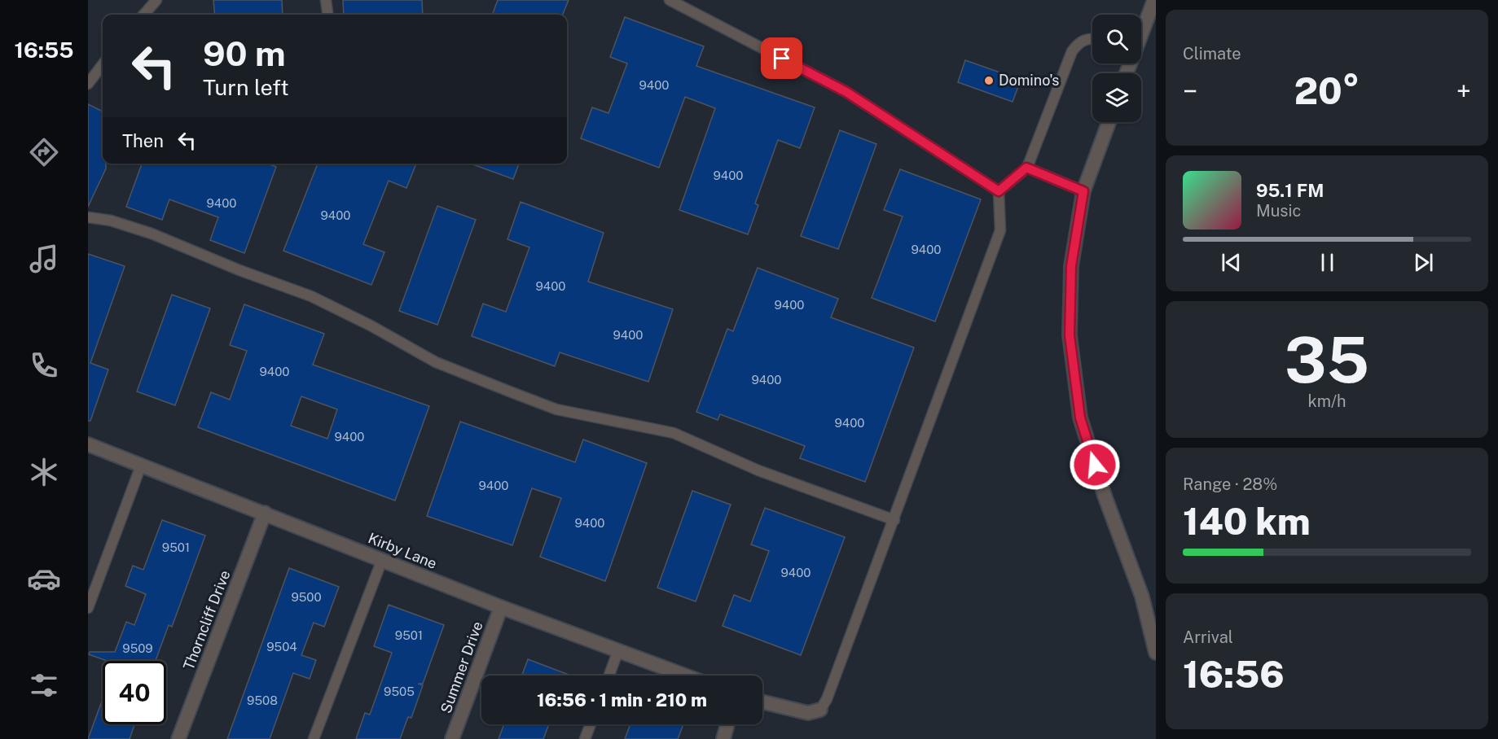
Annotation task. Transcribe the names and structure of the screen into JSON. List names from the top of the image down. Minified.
{"streets":{"street":["Kirby Lane","Thorncliff Drive","Summer Drive"]},"crossings":[["Kirby Lane","Thorncliff Drive"],["Kirby Lane","Summer Drive"]],"places":["Domino's"],"house_numbers":["9400","9400","9400","9400","9400","9400","9400","9400","9400","9400","9400","9400","9400","9400","9501","9400","9500","9501","9504","9509","9505","9508"],"page":{"tabs":"16:55","tile":["Climate",["35","km/h"],["Range · 28%","140 km"],["Arrival","16:56"]],"turn":["90 m","Turn left"],"heat":["−","20°","+"],"then":"Then","song":["95.1 FM","Music"],"limit":"40","trip":"16:56 · 1 min · 210 m"}}
